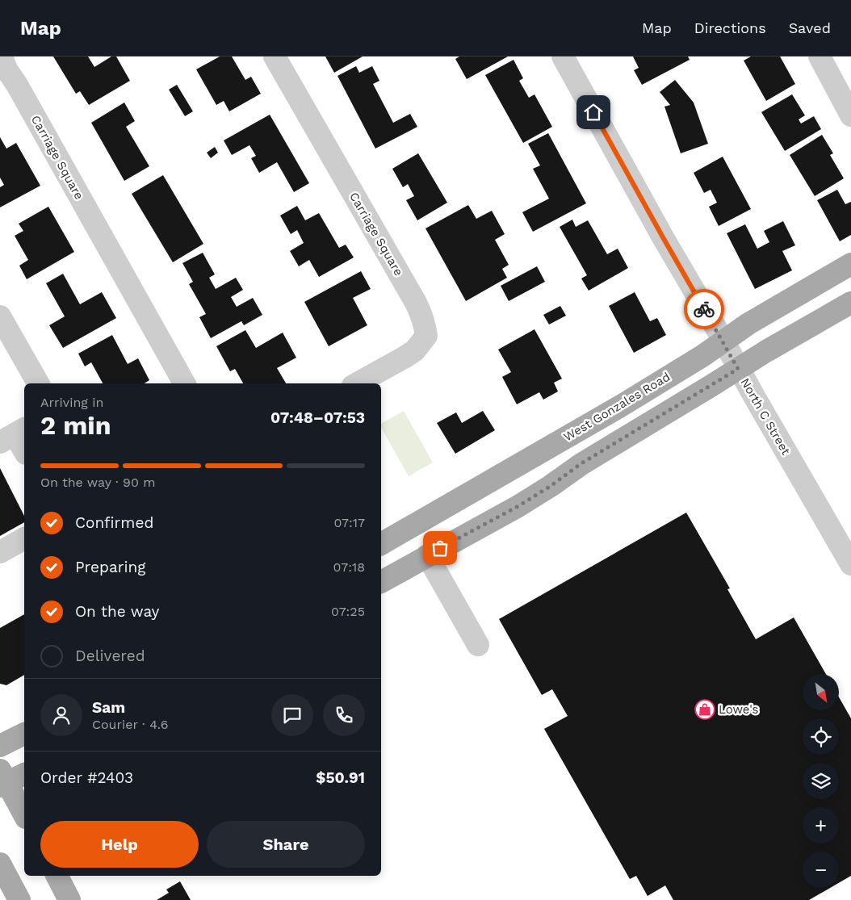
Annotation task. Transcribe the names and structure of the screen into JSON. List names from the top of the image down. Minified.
{"streets":{"main road":["West Gonzales Road"],"street":["Carriage Square","North C Street"]},"crossings":[["West Gonzales Road","North C Street"]],"places":{"shop":["Lowe's"]},"north":"bottom right","page":{"header":"Map","nav":["Map","Directions","Saved"],"heading":["2 min","Arriving in","07:48–07:53"],"panel":["Sam","Courier · 4.6","Order #2403","$50.91"],"bar":"On the way · 90 m","list":[["Confirmed","07:17"],["Preparing","07:18"],["On the way","07:25"],"Delivered"],"map_buttons":["+","−"],"buttons":["Help","Share"]}}
